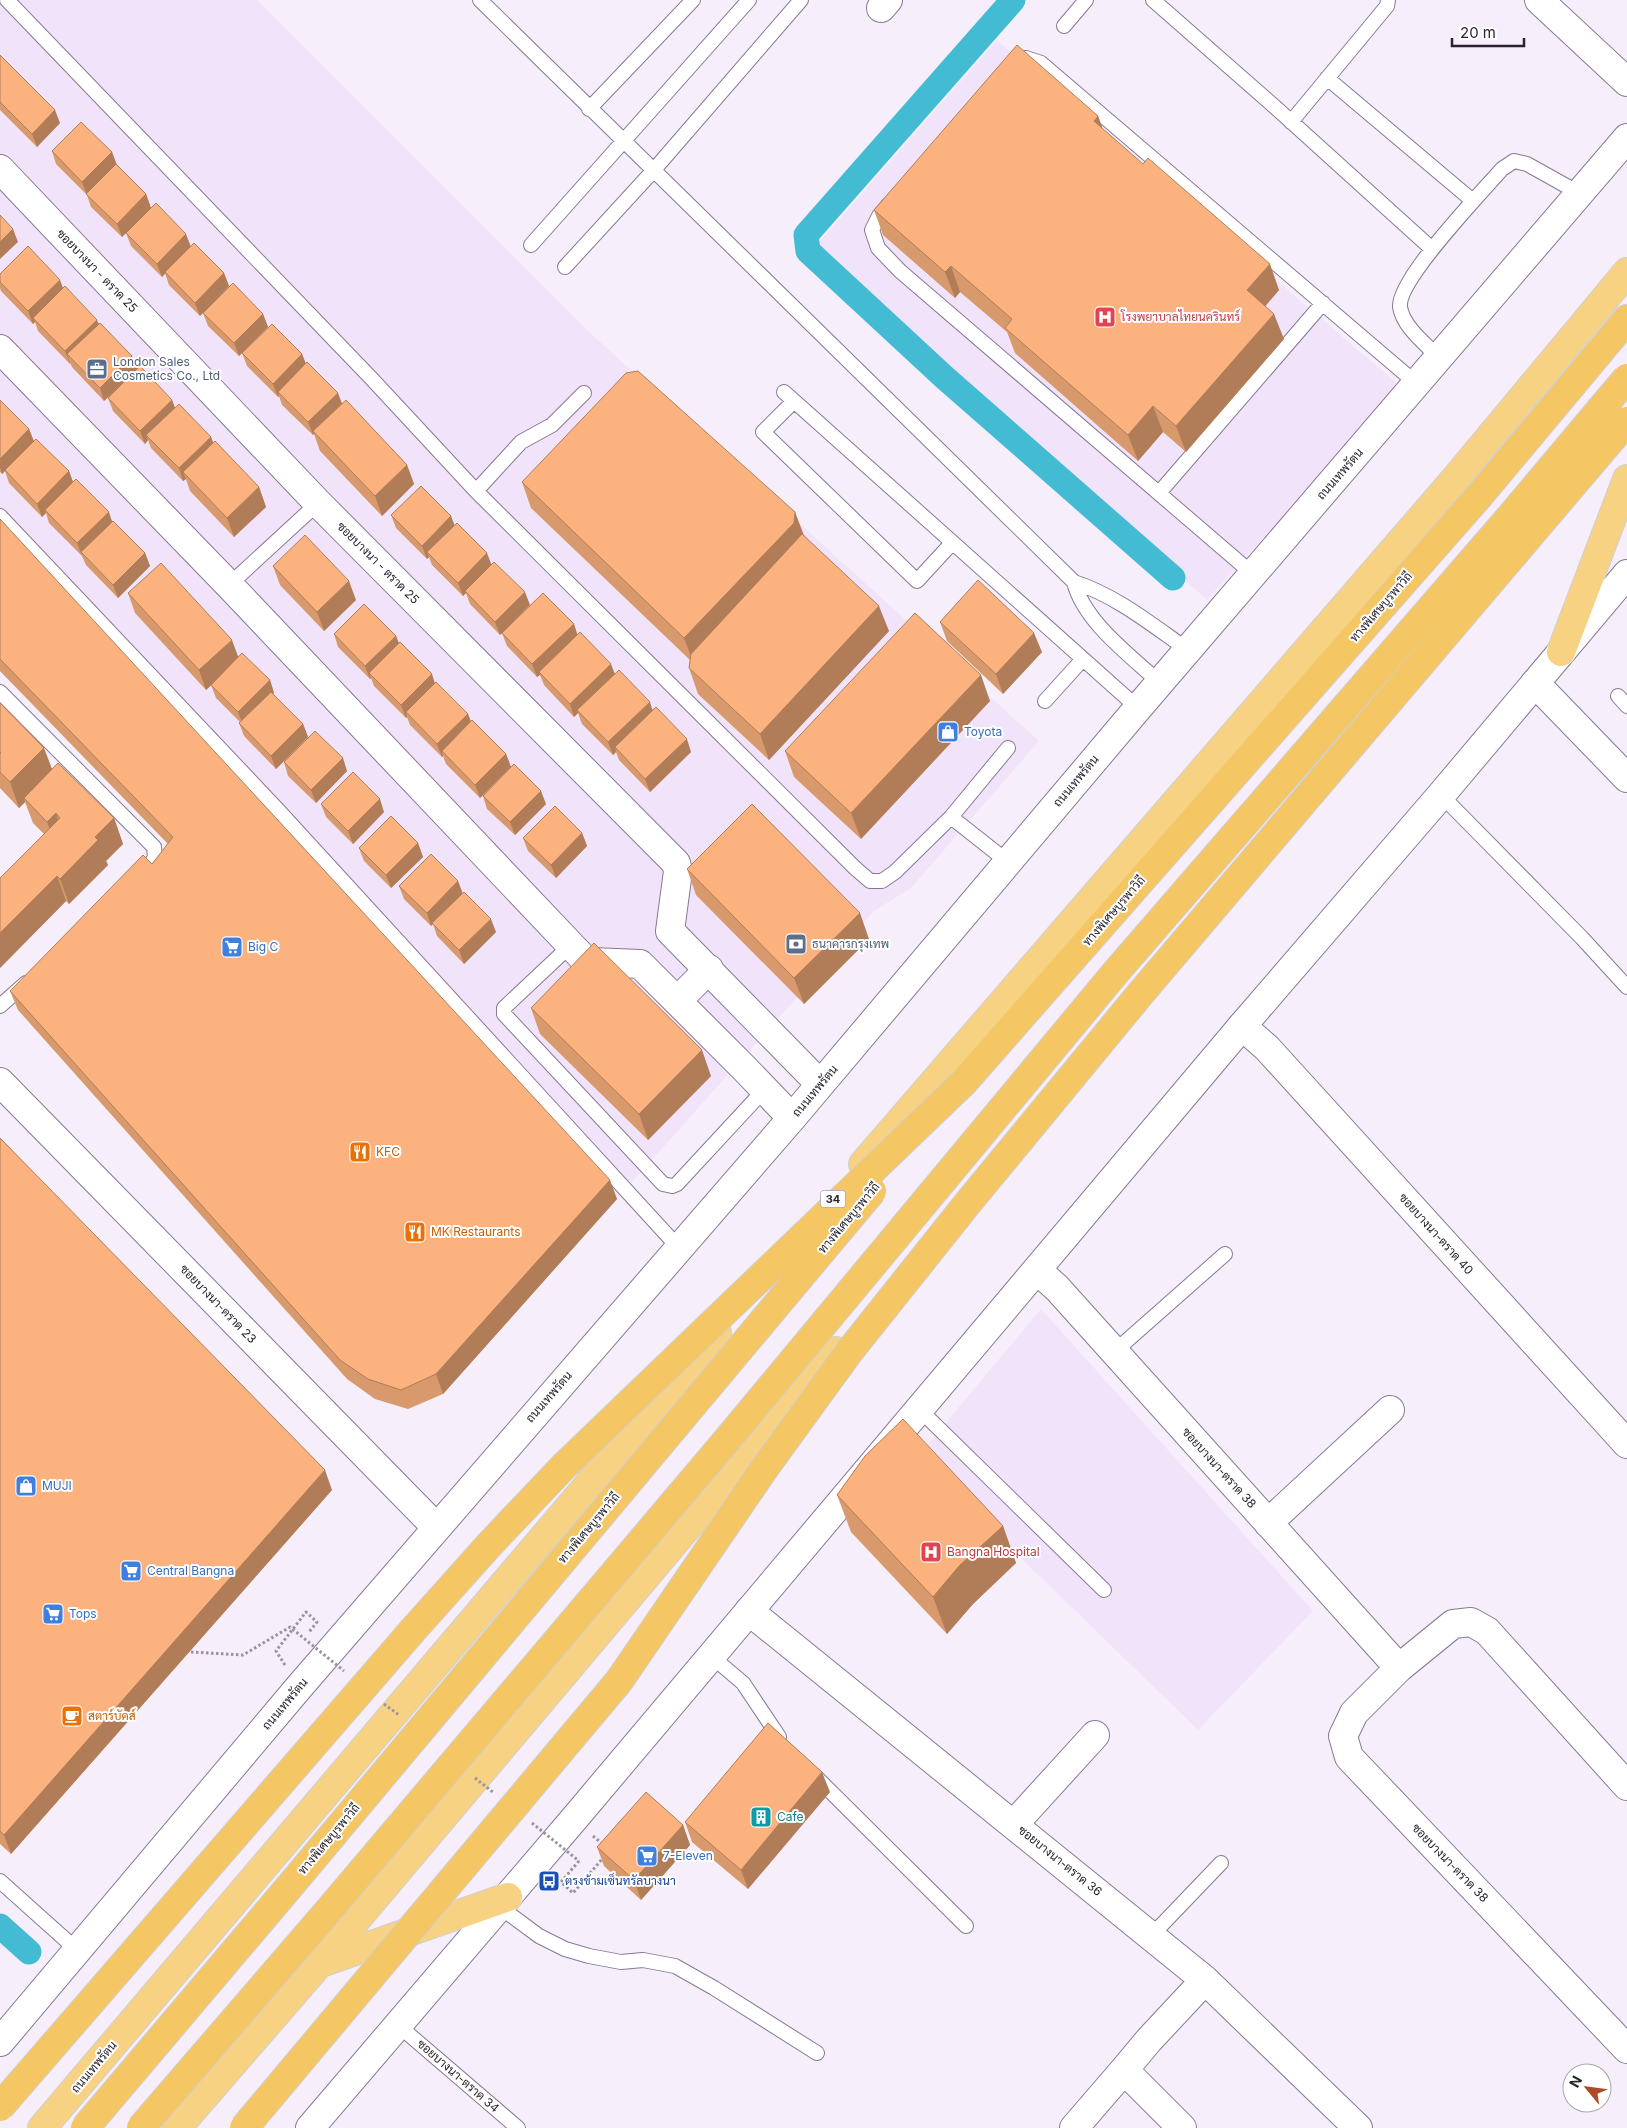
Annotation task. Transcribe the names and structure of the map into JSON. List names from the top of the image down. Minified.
{"streets":{"highway":["ถนนเทพรัตน","ทางพิเศษบูรพาวิถี","34"],"street":["ซอยบางนา - ตราด 25","ซอยบางนา-ตราด 40","ซอยบางนา-ตราด 23","ซอยบางนา-ตราด 38","ซอยบางนา-ตราด 36"],"lane":["ซอยบางนา-ตราด 34"]},"crossings":[["ถนนเทพรัตน","ซอยบางนา-ตราด 23"]],"places":{"hospital":["โรงพยาบาลไทยนครินทร์","Bangna Hospital"],"office":["London Sales Cosmetics Co., Ltd"],"shop":["Toyota","MUJI"],"bank":["ธนาคารกรุงเทพ"],"supermarket":["Big C","Central Bangna","Tops","7-Eleven"],"restaurant":["KFC","MK Restaurants"],"cafe":["สตาร์บัคส์"],"building":["Cafe"],"bus stop":["ตรงข้ามเซ็นทรัลบางนา"]},"scale_bar":"20 m","north":"top left"}
